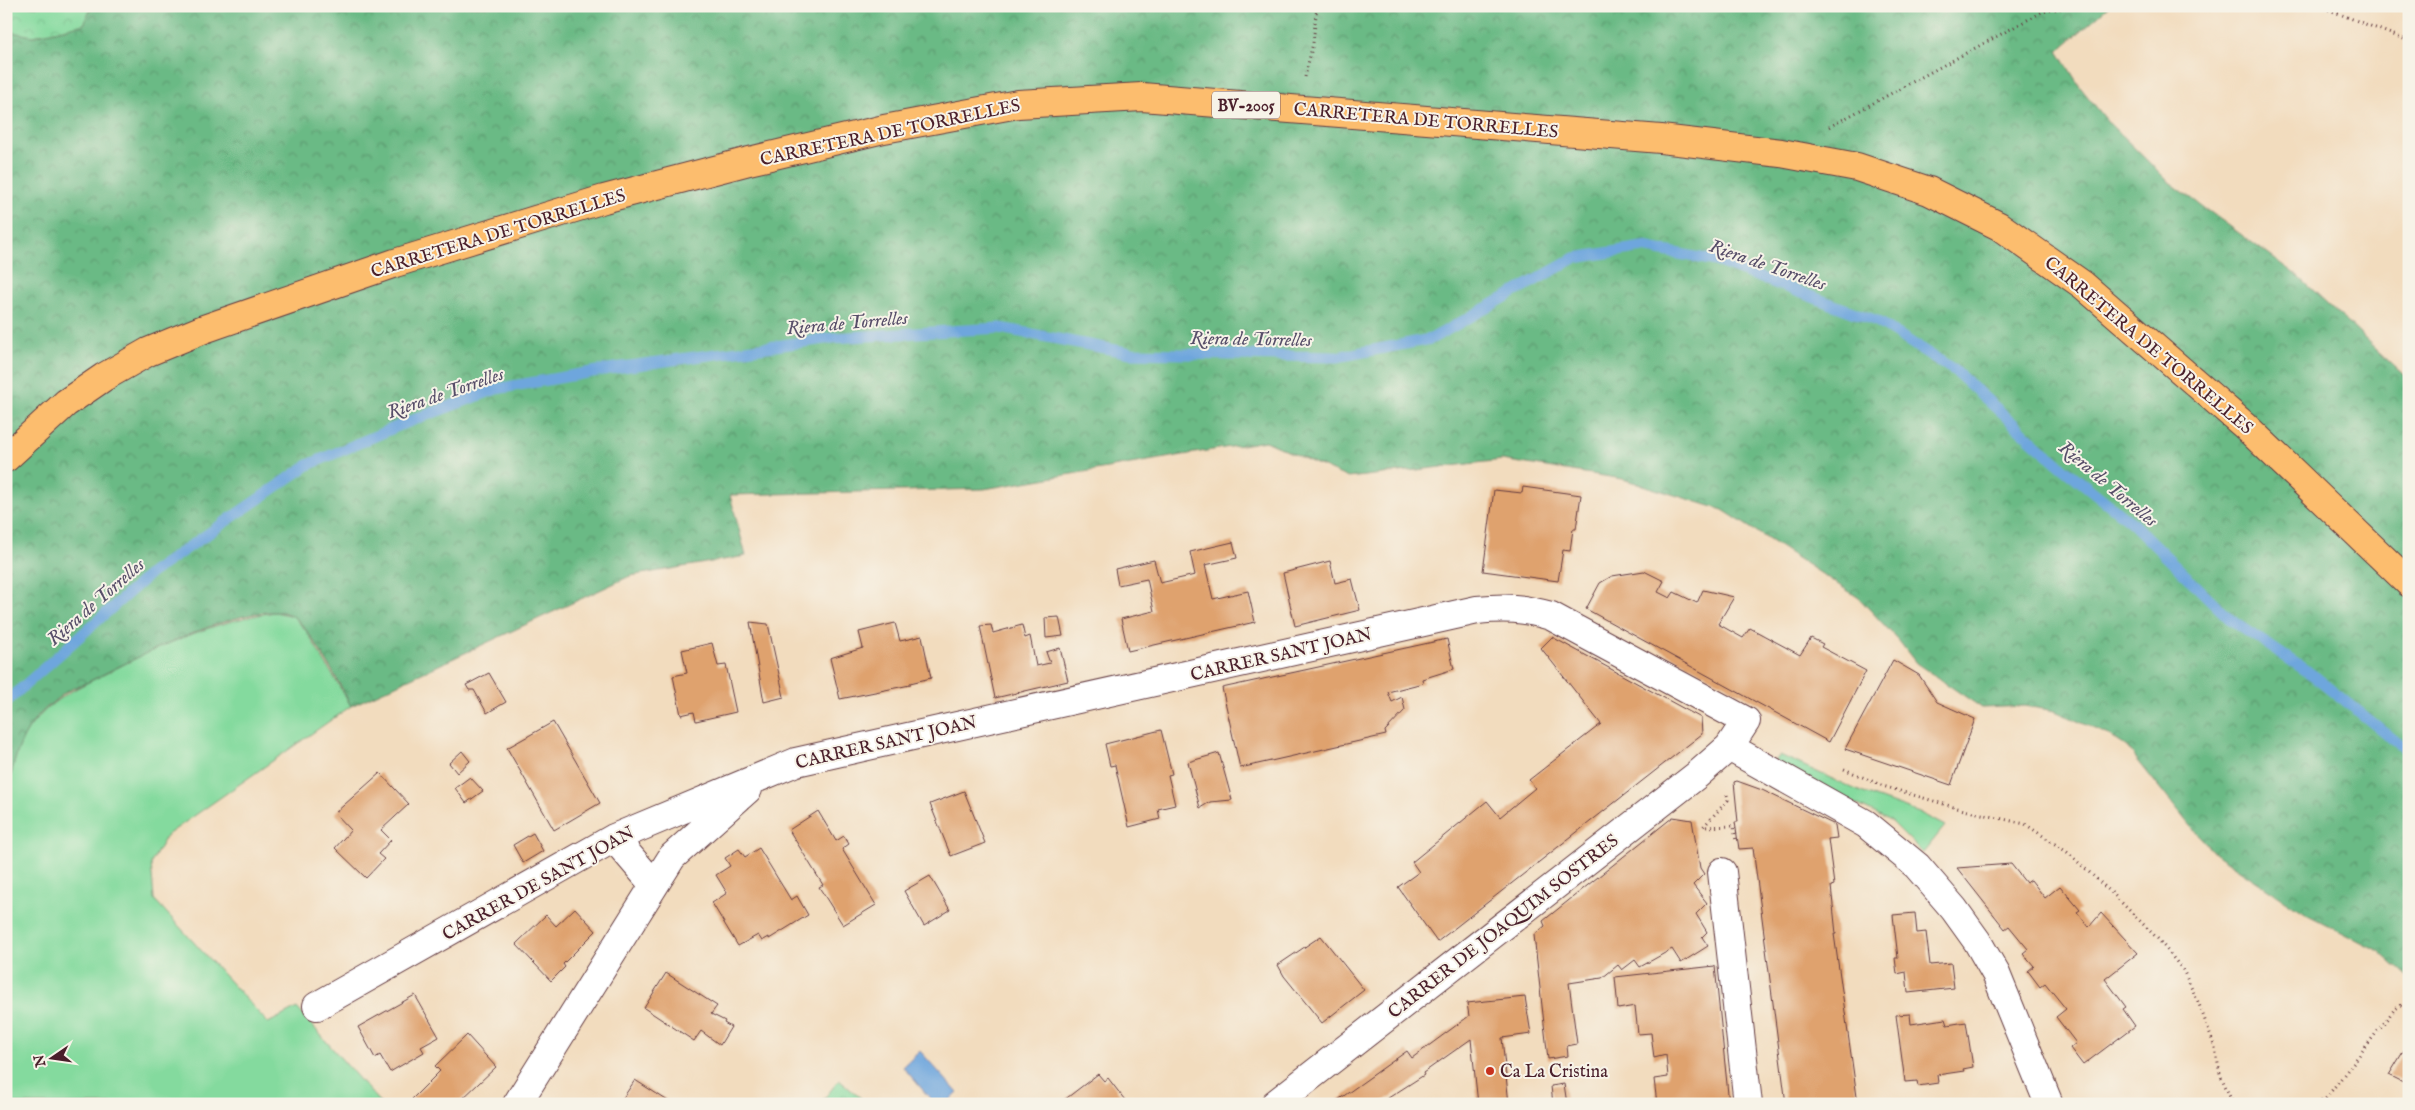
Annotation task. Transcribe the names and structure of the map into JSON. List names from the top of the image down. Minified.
{"streets":{"main road":["BV-2005","CARRETERA DE TORRELLES"],"street":["CARRER SANT JOAN","CARRER DE SANT JOAN","CARRER DE JOAQUIM SOSTRES"]},"crossings":[["CARRER SANT JOAN","CARRER DE SANT JOAN"],["CARRER SANT JOAN","CARRER DE JOAQUIM SOSTRES"]],"water":["Riera de Torrelles"],"places":["Ca La Cristina"],"north":"left"}
